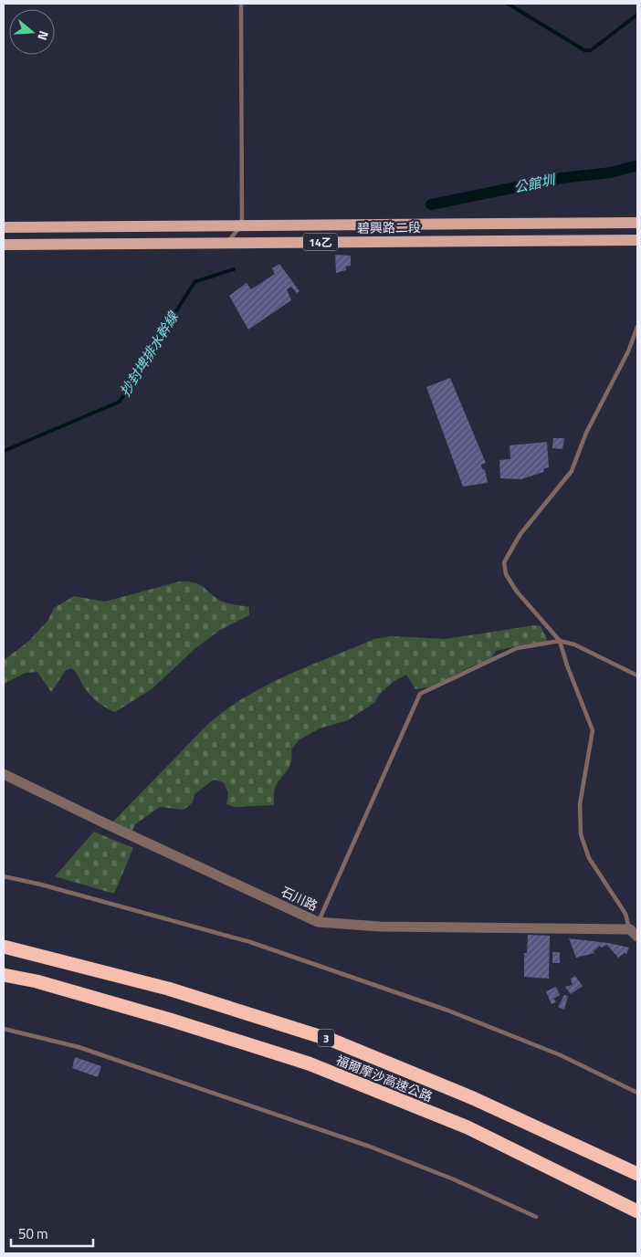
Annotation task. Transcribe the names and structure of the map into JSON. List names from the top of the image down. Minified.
{"streets":{"highway":["3","福爾摩沙高速公路"],"main road":["碧興路二段","14乙"],"street":["石川路"]},"water":["公館圳","抄封埤排水幹線"],"scale_bar":"50 m","north":"right"}
